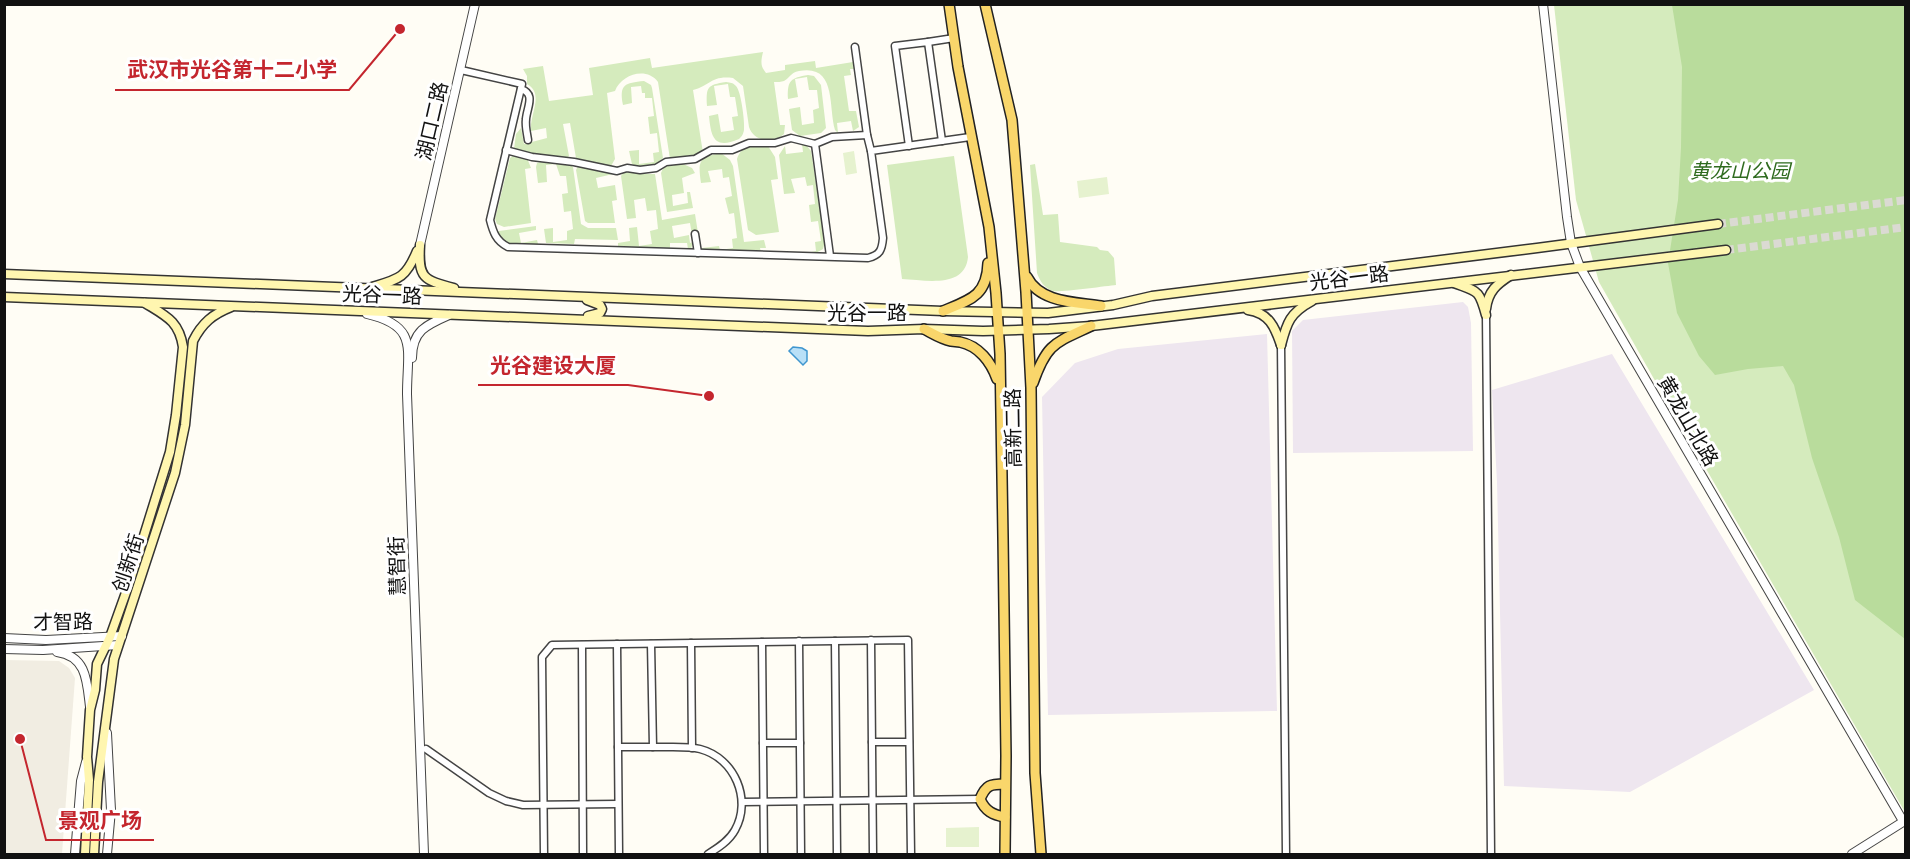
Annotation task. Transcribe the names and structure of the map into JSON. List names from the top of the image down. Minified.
{"streets":{"main road":["光谷一路","高新二路","创新街"],"street":["湖口二路","黄龙山北路","慧智街","才智路"]},"crossings":[["光谷一路","黄龙山北路"],["光谷一路","高新二路"],["光谷一路","创新街"],["光谷一路","慧智街"],["创新街","才智路"]],"parks":["黄龙山公园"],"places":["武汉市光谷第十二小学","光谷建设大厦","景观广场"]}
